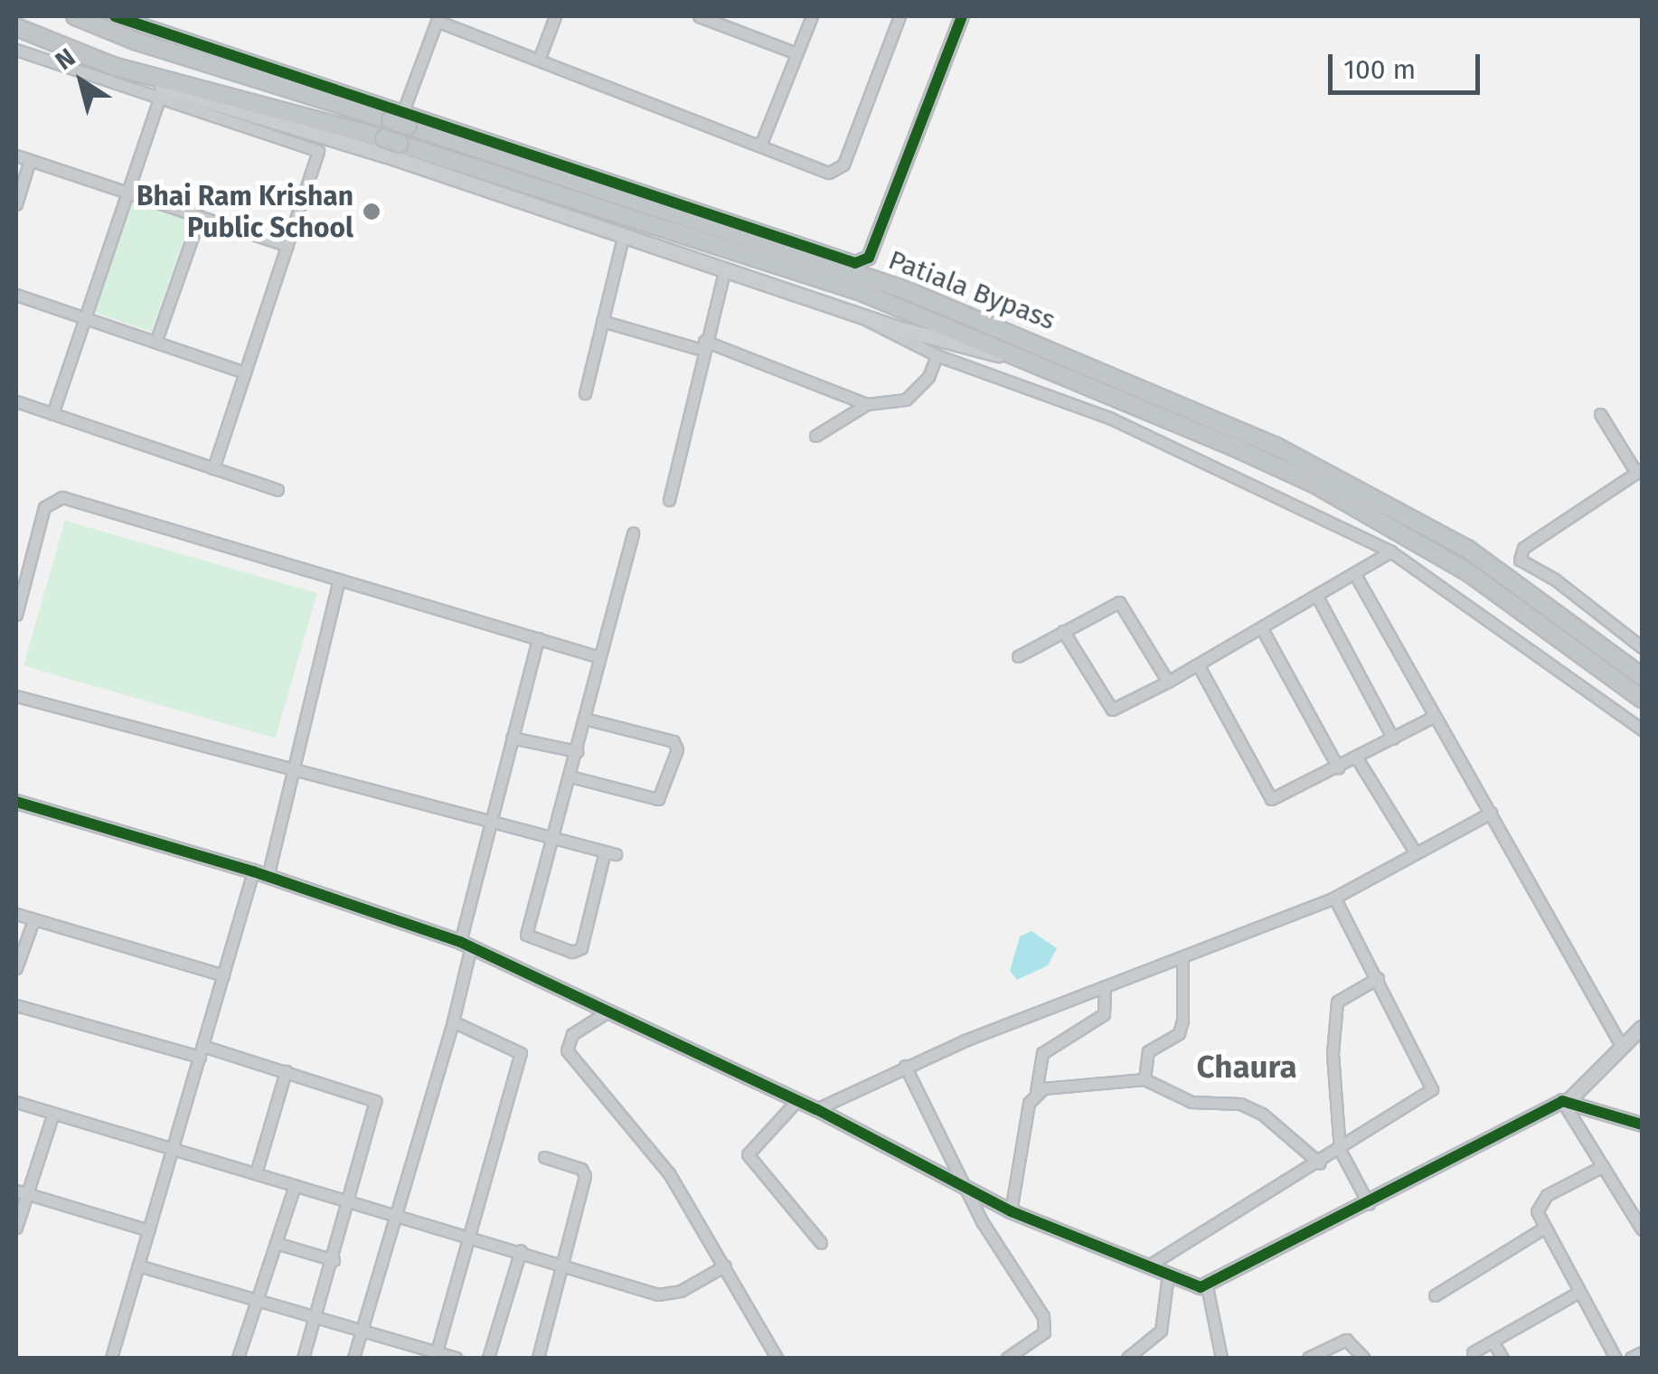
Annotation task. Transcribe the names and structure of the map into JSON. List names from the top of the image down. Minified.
{"streets":{"highway":["Patiala Bypass"]},"districts":["Chaura"],"places":["Bhai Ram Krishan Public School"],"scale_bar":"100 m","north":"top left"}
